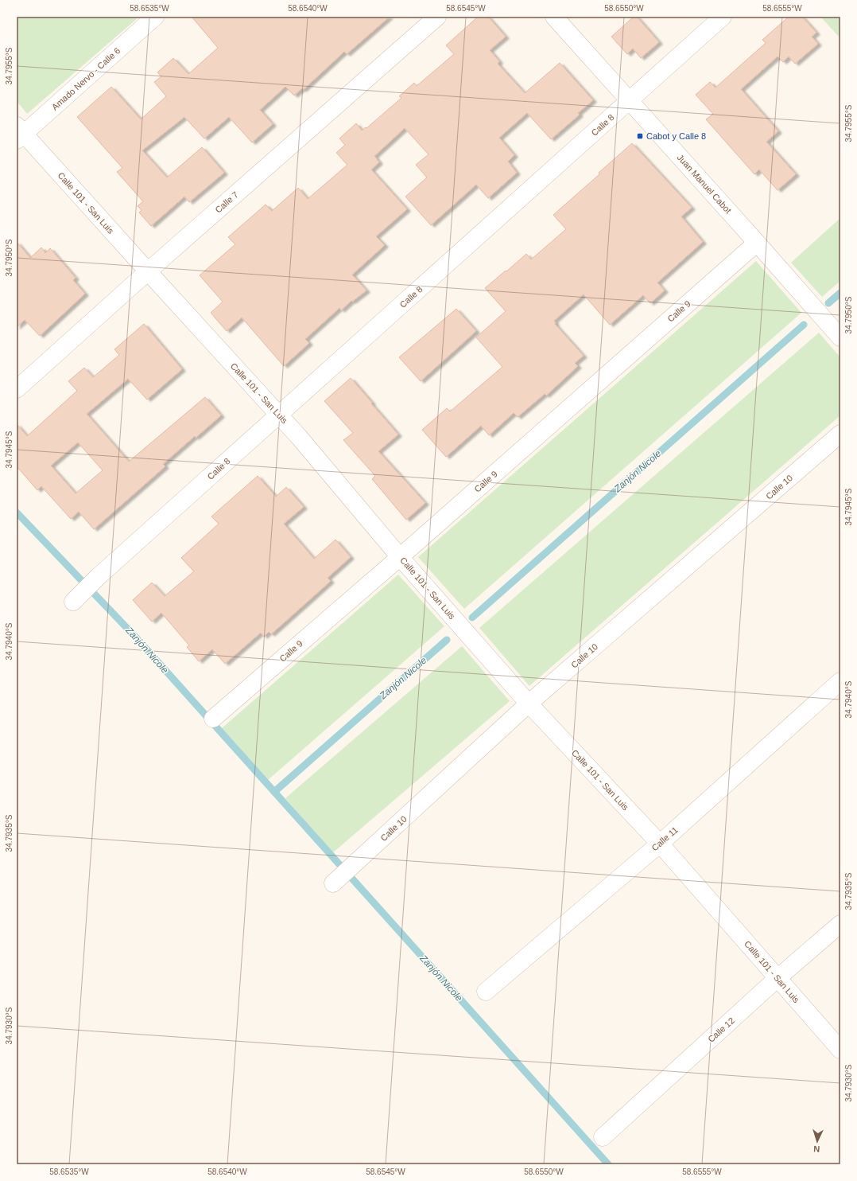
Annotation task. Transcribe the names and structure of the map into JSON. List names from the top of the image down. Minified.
{"streets":{"street":["Amado Nervo - Calle 6","Calle 8","Juan Manuel Cabot","Calle 7","Calle 101 - San Luis","Calle 9","Calle 10","Calle 11","Calle 12"]},"crossings":[["Amado Nervo - Calle 6","Calle 101 - San Luis"],["Calle 8","Juan Manuel Cabot"],["Calle 8","Calle 101 - San Luis"],["Juan Manuel Cabot","Calle 9"],["Calle 7","Calle 101 - San Luis"],["Calle 101 - San Luis","Calle 9"],["Calle 101 - San Luis","Calle 10"],["Calle 101 - San Luis","Calle 11"],["Calle 101 - San Luis","Calle 12"]],"water":["Zanjón Nicole"],"places":{"transit":["Cabot y Calle 8"]},"north":"bottom","coordinates":["58.6535°W","58.6540°W","58.6545°W","58.6550°W","58.6555°W","34.7955°S","34.7950°S","34.7945°S","34.7940°S","34.7935°S","34.7930°S"]}
